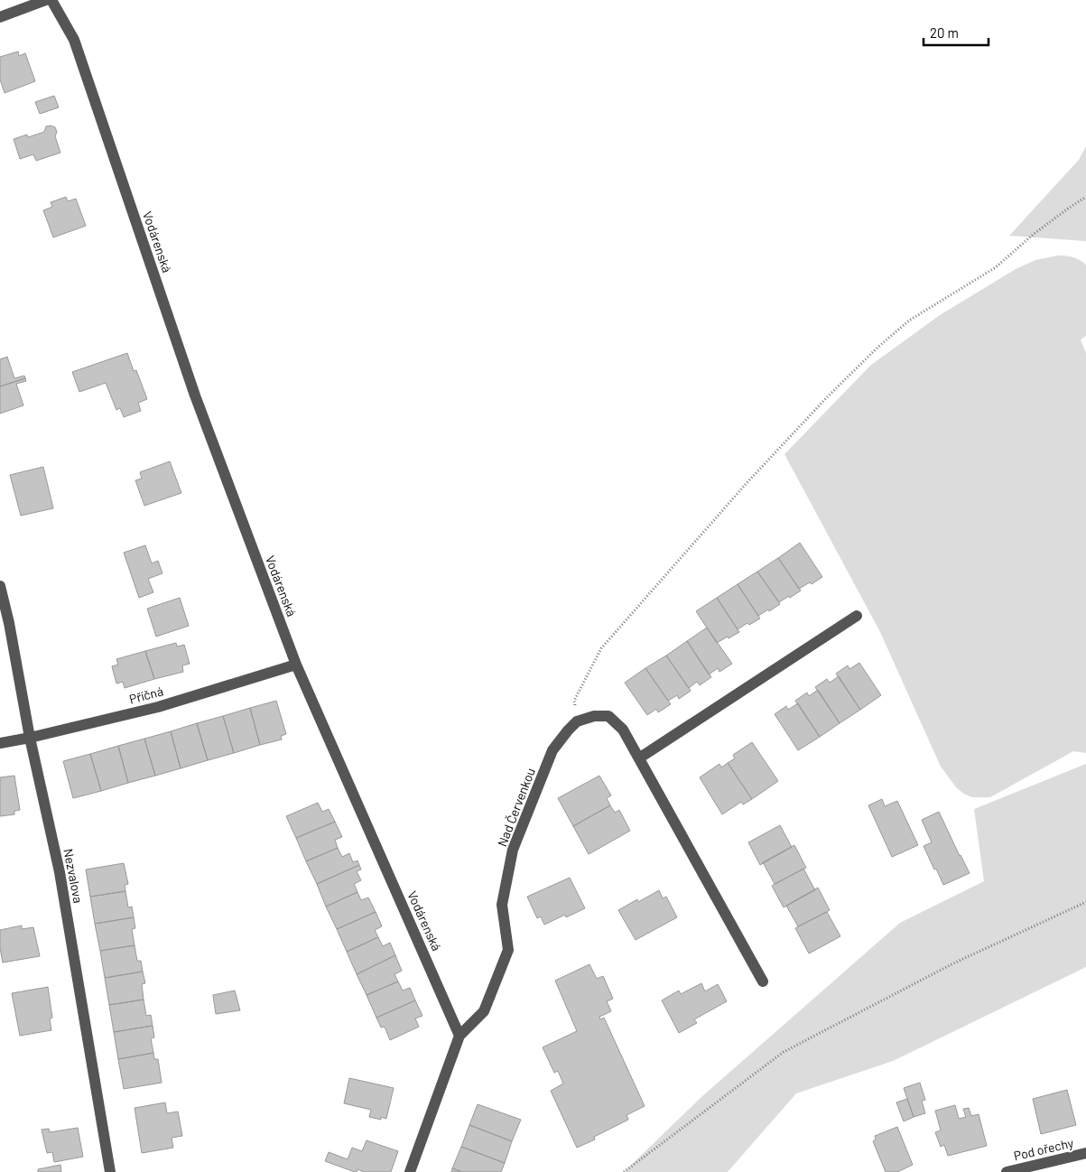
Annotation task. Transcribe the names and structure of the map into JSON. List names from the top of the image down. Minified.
{"streets":{"street":["Vodárenská","Příčná","Nad Červenkou","Nezvalova","Pod ořechy"]},"crossings":[["Vodárenská","Příčná"],["Vodárenská","Nad Červenkou"],["Příčná","Nezvalova"]],"scale_bar":"20 m"}
